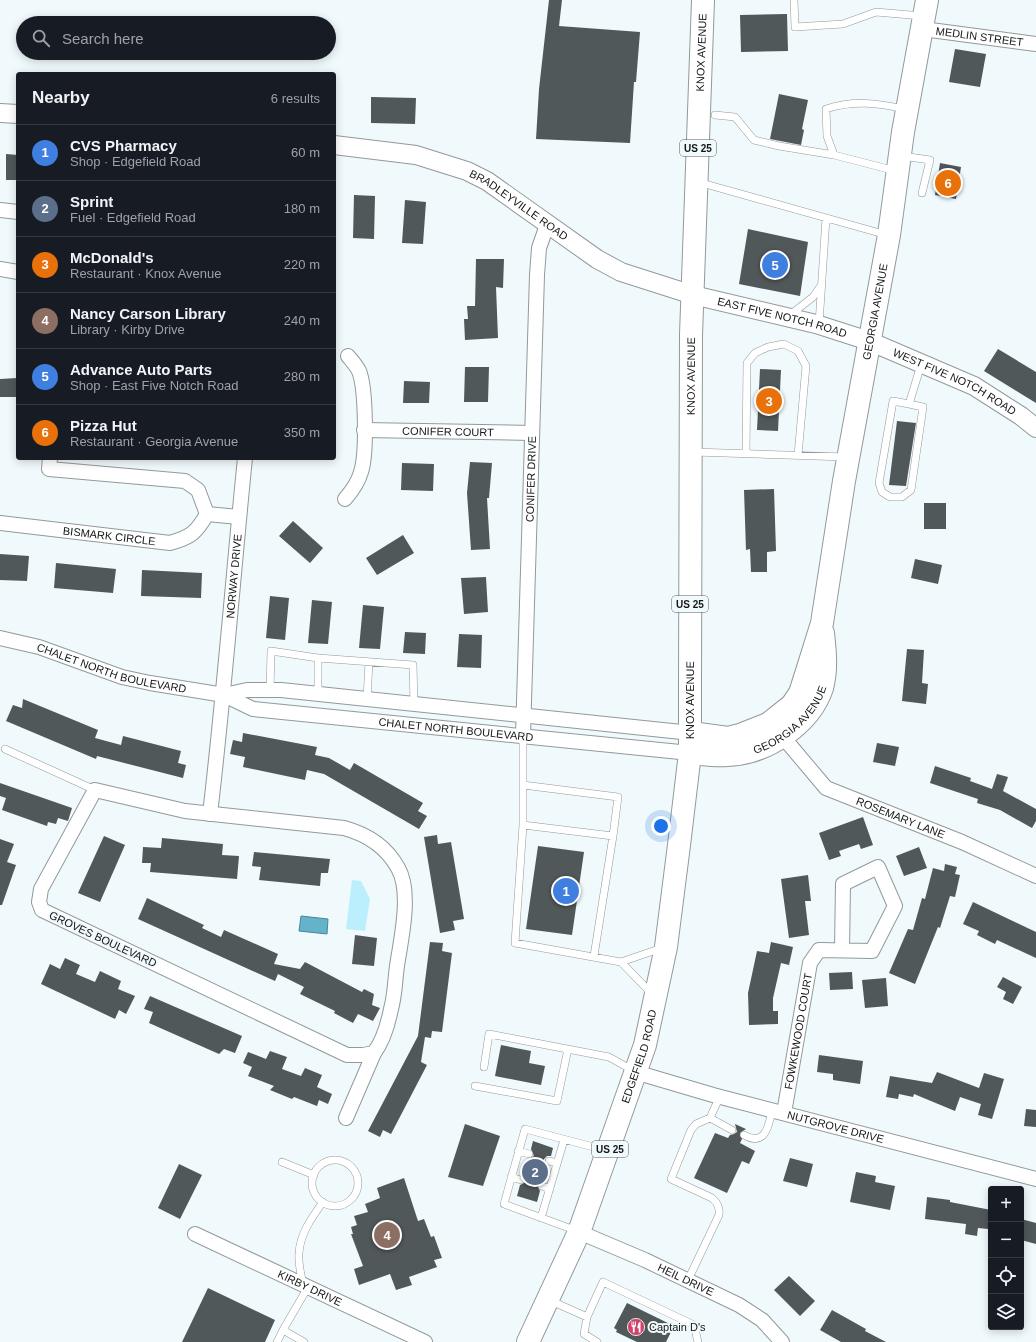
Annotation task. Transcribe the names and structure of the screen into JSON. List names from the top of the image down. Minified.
{"streets":{"main road":["KNOX AVENUE","US 25","GEORGIA AVENUE","EDGEFIELD ROAD"],"street":["MEDLIN STREET","BRADLEYVILLE ROAD","EAST FIVE NOTCH ROAD","WEST FIVE NOTCH ROAD","CONIFER COURT","CONIFER DRIVE","BISMARK CIRCLE","NORWAY DRIVE","CHALET NORTH BOULEVARD","ROSEMARY LANE","GROVES BOULEVARD","FOWKEWOOD COURT","NUTGROVE DRIVE","HEIL DRIVE","KIRBY DRIVE"]},"crossings":[["MEDLIN STREET","GEORGIA AVENUE"],["KNOX AVENUE","BRADLEYVILLE ROAD"],["KNOX AVENUE","GEORGIA AVENUE"],["KNOX AVENUE","EAST FIVE NOTCH ROAD"],["KNOX AVENUE","CHALET NORTH BOULEVARD"],["KNOX AVENUE","EDGEFIELD ROAD"],["BRADLEYVILLE ROAD","EAST FIVE NOTCH ROAD"],["BRADLEYVILLE ROAD","CONIFER DRIVE"],["GEORGIA AVENUE","EAST FIVE NOTCH ROAD"],["GEORGIA AVENUE","WEST FIVE NOTCH ROAD"],["GEORGIA AVENUE","CHALET NORTH BOULEVARD"],["GEORGIA AVENUE","ROSEMARY LANE"],["GEORGIA AVENUE","EDGEFIELD ROAD"],["EAST FIVE NOTCH ROAD","WEST FIVE NOTCH ROAD"],["CONIFER COURT","CONIFER DRIVE"],["CONIFER DRIVE","CHALET NORTH BOULEVARD"],["NORWAY DRIVE","CHALET NORTH BOULEVARD"],["CHALET NORTH BOULEVARD","EDGEFIELD ROAD"],["FOWKEWOOD COURT","NUTGROVE DRIVE"],["EDGEFIELD ROAD","NUTGROVE DRIVE"],["EDGEFIELD ROAD","HEIL DRIVE"]],"places":{"restaurant":["Captain D's"]},"page":{"search":"Search here","heading":["Nearby","6 results"],"list":[{"mark":"1","name":"CVS Pharmacy","note":"Shop · Edgefield Road","value":"60 m"},{"mark":"2","name":"Sprint","note":"Fuel · Edgefield Road","value":"180 m"},{"mark":"3","name":"McDonald's","note":"Restaurant · Knox Avenue","value":"220 m"},{"mark":"4","name":"Nancy Carson Library","note":"Library · Kirby Drive","value":"240 m"},{"mark":"5","name":"Advance Auto Parts","note":"Shop · East Five Notch Road","value":"280 m"},{"mark":"6","name":"Pizza Hut","note":"Restaurant · Georgia Avenue","value":"350 m"}],"pins":["6","5","3","1","2","4"],"map_buttons":["+","−"]}}
